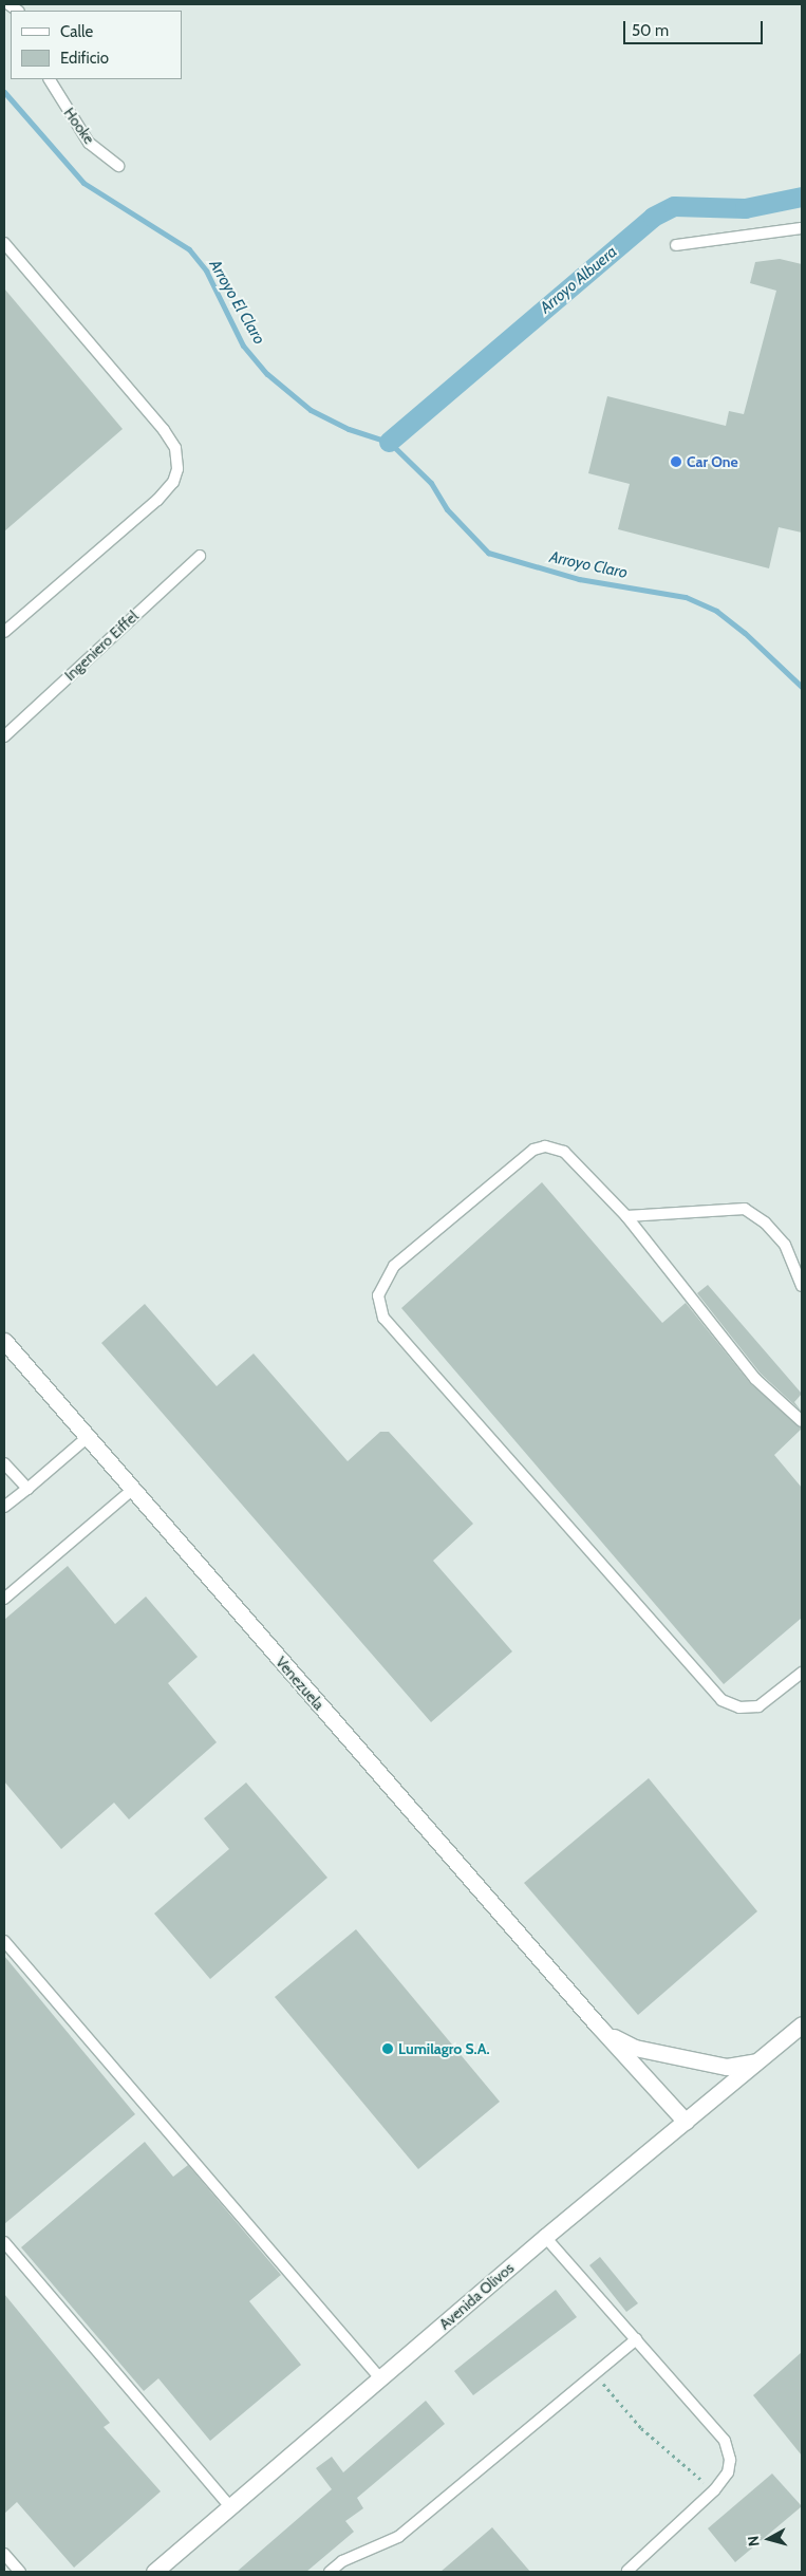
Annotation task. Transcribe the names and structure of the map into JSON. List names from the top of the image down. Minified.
{"streets":{"street":["Venezuela","Avenida Olivos"],"lane":["Hooke","Ingeniero Eiffel"]},"crossings":[["Venezuela","Avenida Olivos"]],"water":["Arroyo Albuera","Arroyo El Claro","Arroyo Claro"],"places":["Car One","Lumilagro S.A."],"legend":["Calle","Edificio"],"scale_bar":"50 m","north":"left"}
